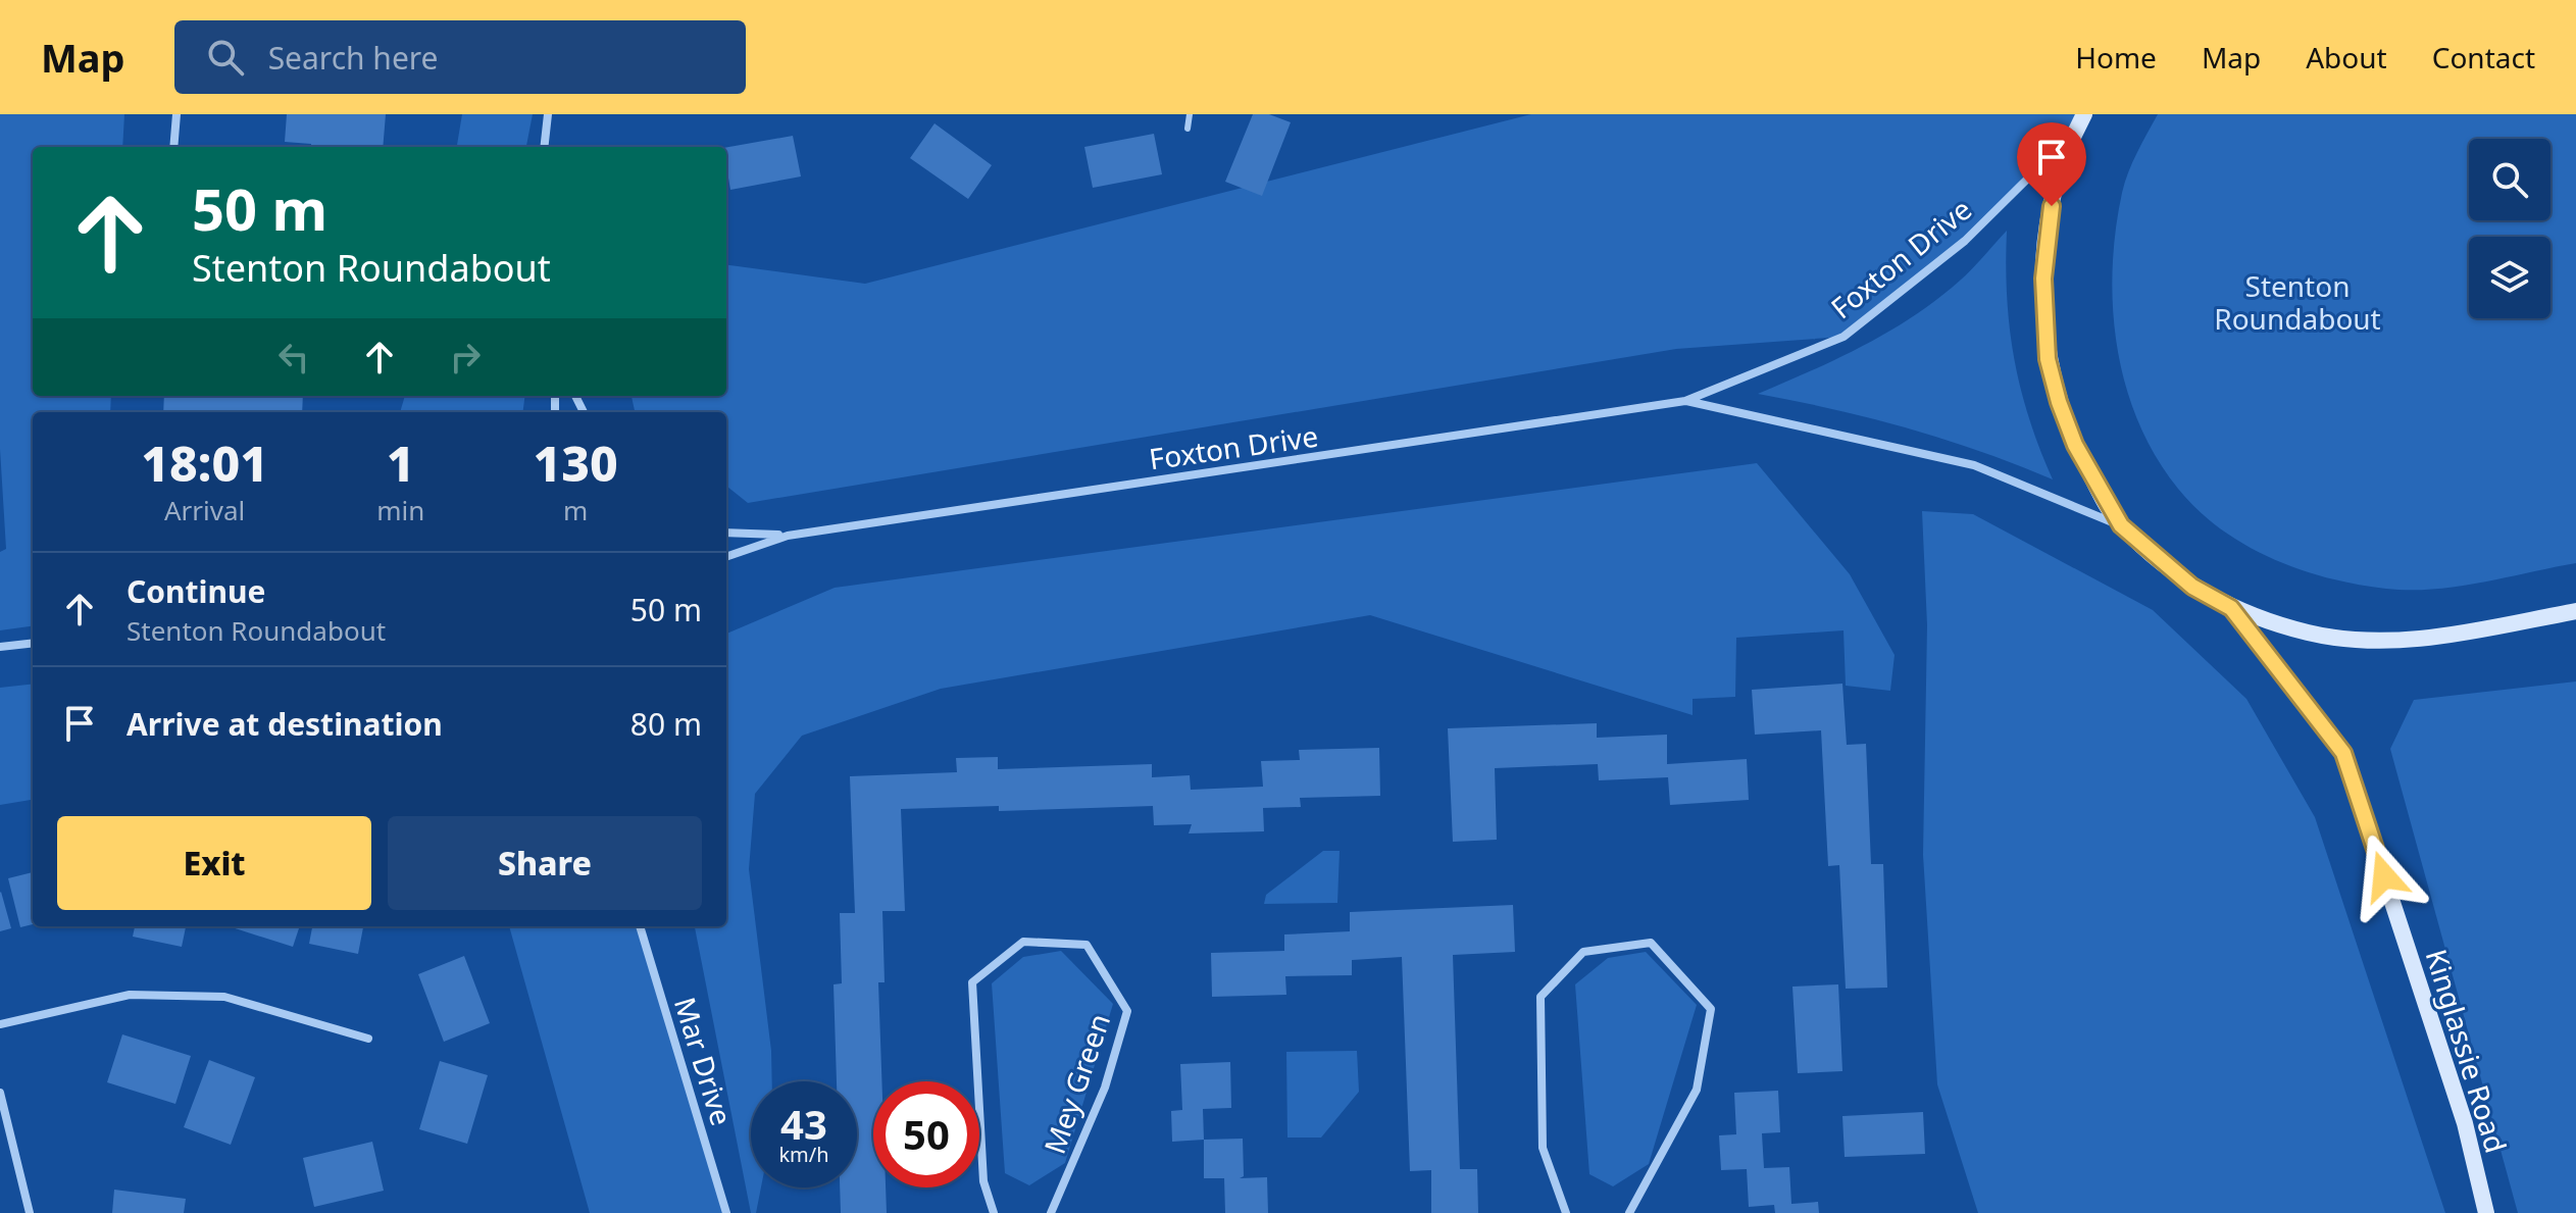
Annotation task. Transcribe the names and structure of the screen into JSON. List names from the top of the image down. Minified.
{"streets":{"main road":["Kinglassie Road"],"street":["Foxton Drive","Mar Drive","Mey Green"]},"parks":["Stenton Roundabout"],"page":{"header":"Map","search":"Search here","nav":["Home","Map","About","Contact"],"turn":["50 m","Stenton Roundabout"],"eta":["18:01","Arrival","1","min","130","m"],"list":[{"name":"Continue","note":"Stenton Roundabout","value":"50 m"},{"name":"Arrive at destination","value":"80 m"}],"buttons":["Exit","Share"],"speed":"43 km/h","limit":"50"}}
